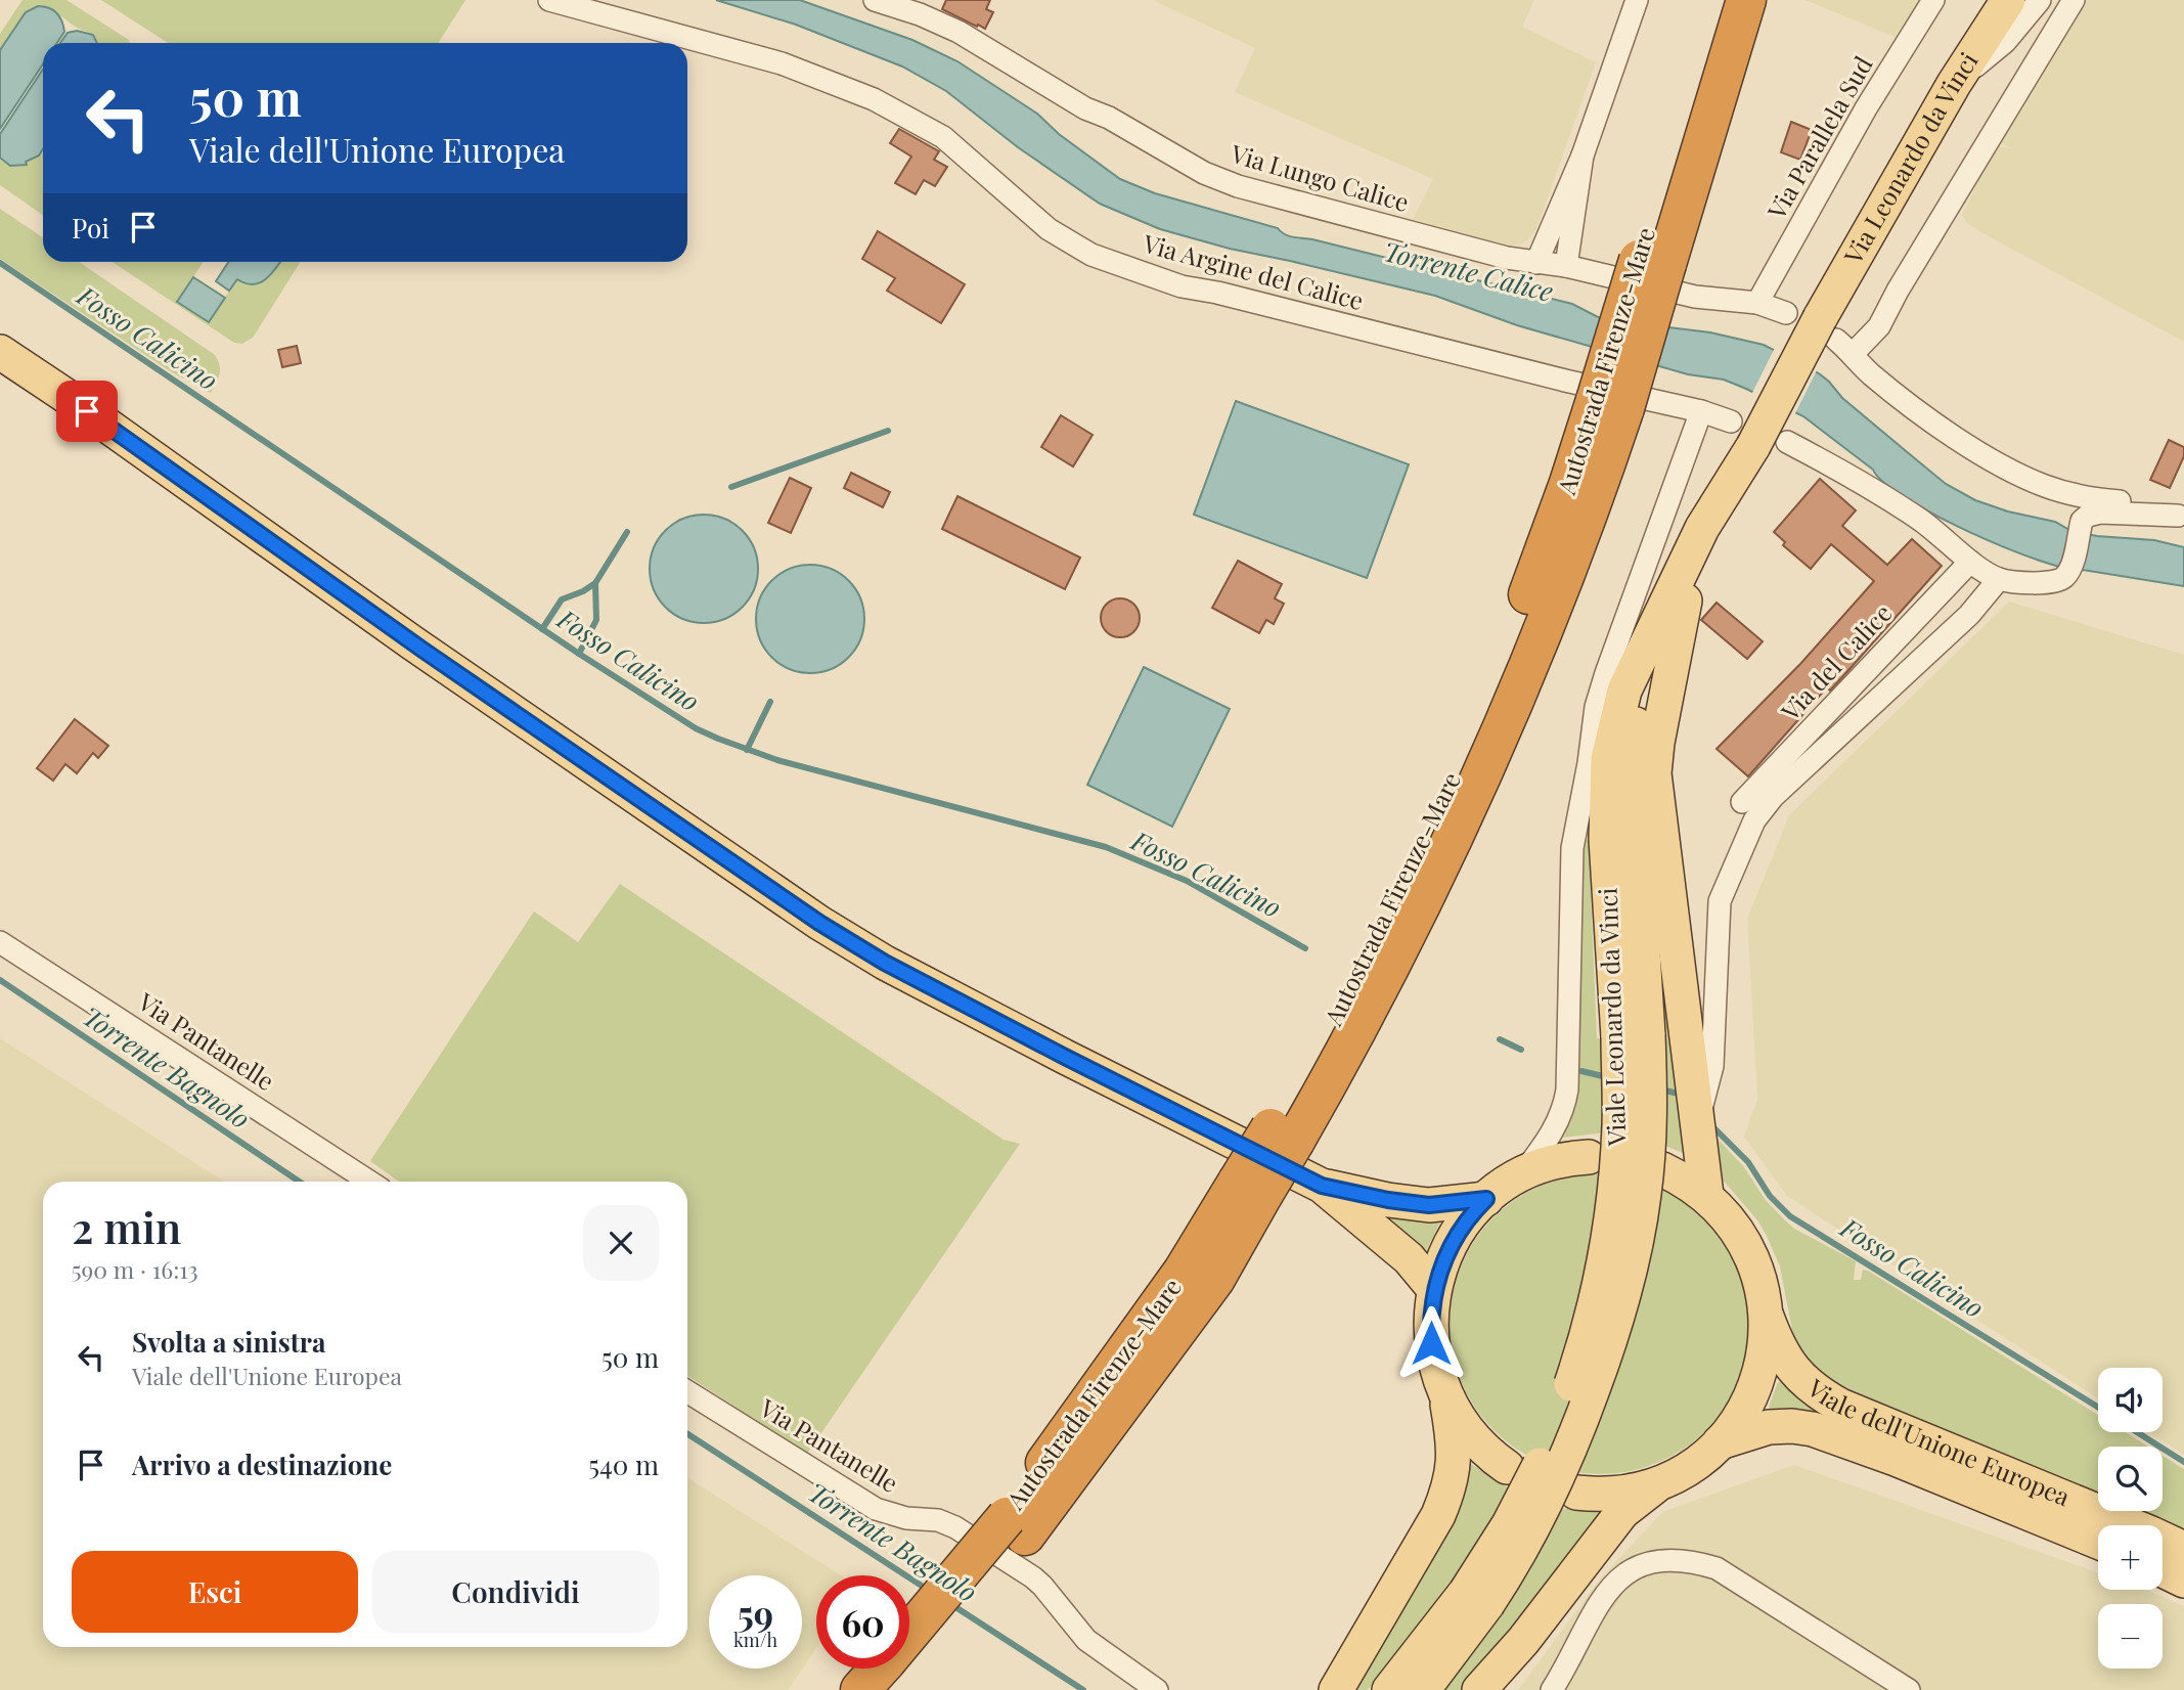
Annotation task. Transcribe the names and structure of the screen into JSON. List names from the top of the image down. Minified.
{"streets":{"highway":["Autostrada Firenze-Mare"],"main road":["Via Leonardo da Vinci","Viale Leonardo da Vinci","Viale dell'Unione Europea"],"street":["Via Parallela Sud","Via Lungo Calice","Via Argine del Calice","Via del Calice","Via Pantanelle"]},"crossings":[["Via Parallela Sud","Via Lungo Calice"],["Via Leonardo da Vinci","Viale Leonardo da Vinci"],["Via Argine del Calice","Viale Leonardo da Vinci"]],"water":["Torrente Calice","Fosso Calicino","Torrente Bagnolo"],"page":{"turn":["50 m","Viale dell'Unione Europea"],"then":"Poi","heading":["2 min","590 m · 16:13"],"list":[{"name":"Svolta a sinistra","note":"Viale dell'Unione Europea","value":"50 m"},{"name":"Arrivo a destinazione","value":"540 m"}],"map_buttons":["+","−"],"buttons":["Esci","Condividi"],"speed":"59 km/h","limit":"60"}}
